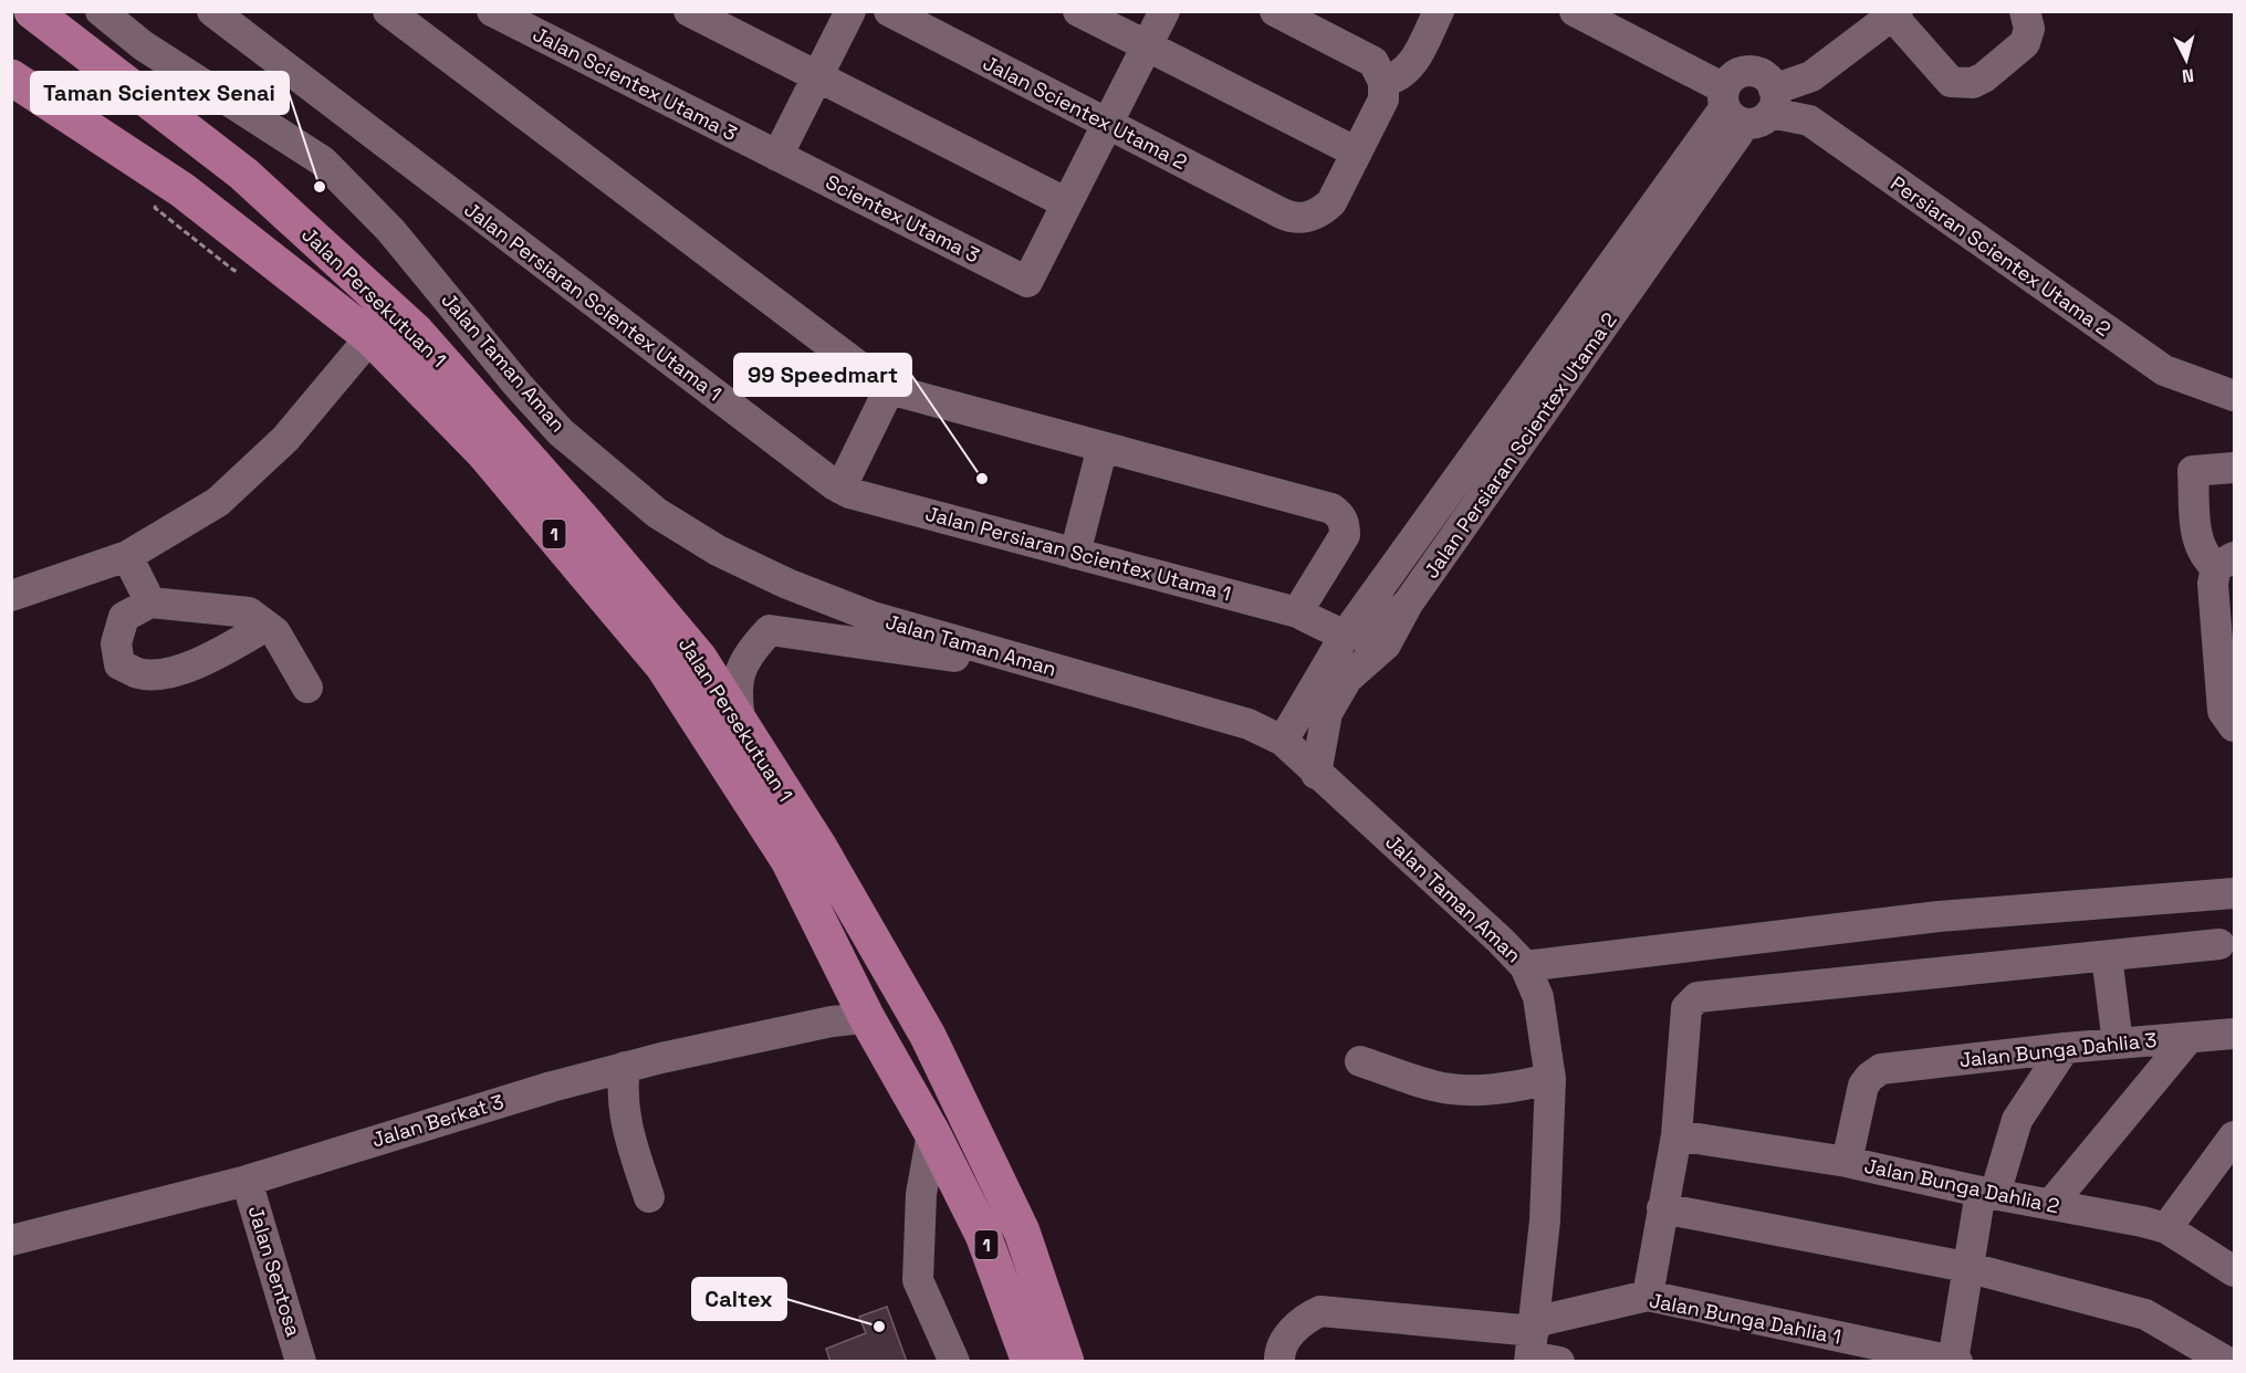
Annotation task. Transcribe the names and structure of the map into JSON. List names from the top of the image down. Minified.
{"streets":{"highway":["Jalan Persekutuan 1","1"],"street":["Jalan Scientex Utama 3","Jalan Scientex Utama 2","Scientex Utama 3","Persiaran Scientex Utama 2","Jalan Persiaran Scientex Utama 1","Jalan Taman Aman","Jalan Persiaran Scientex Utama 2","Jalan Bunga Dahlia 3","Jalan Berkat 3","Jalan Bunga Dahlia 2","Jalan Sentosa","Jalan Bunga Dahlia 1"]},"crossings":[["Jalan Scientex Utama 3","Scientex Utama 3"],["Persiaran Scientex Utama 2","Jalan Persiaran Scientex Utama 2"],["Jalan Persekutuan 1","Jalan Taman Aman"],["Jalan Persekutuan 1","Jalan Berkat 3"],["Jalan Persiaran Scientex Utama 1","Jalan Persiaran Scientex Utama 2"],["Jalan Taman Aman","Jalan Persiaran Scientex Utama 2"],["Jalan Taman Aman","Jalan Bunga Dahlia 1"],["Jalan Bunga Dahlia 3","Jalan Bunga Dahlia 2"],["Jalan Berkat 3","Jalan Sentosa"]],"places":["Taman Scientex Senai","99 Speedmart","Caltex"],"north":"bottom"}
